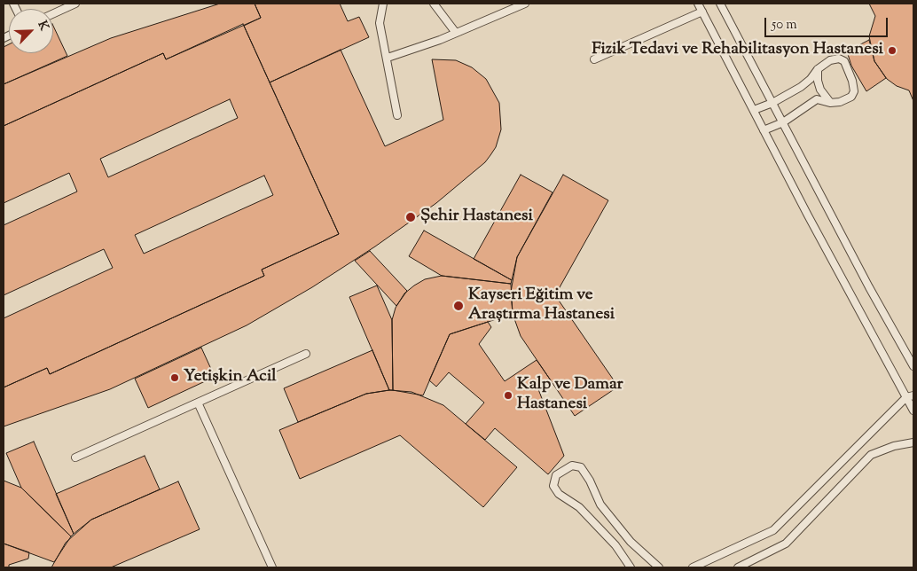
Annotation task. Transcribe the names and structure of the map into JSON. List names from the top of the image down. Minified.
{"places":["Fizik Tedavi ve Rehabilitasyon Hastanesi","Şehir Hastanesi","Kayseri Eğitim ve Araştırma Hastanesi","Yetişkin Acil","Kalp ve Damar Hastanesi"],"scale_bar":"50 m","north":"top right"}
